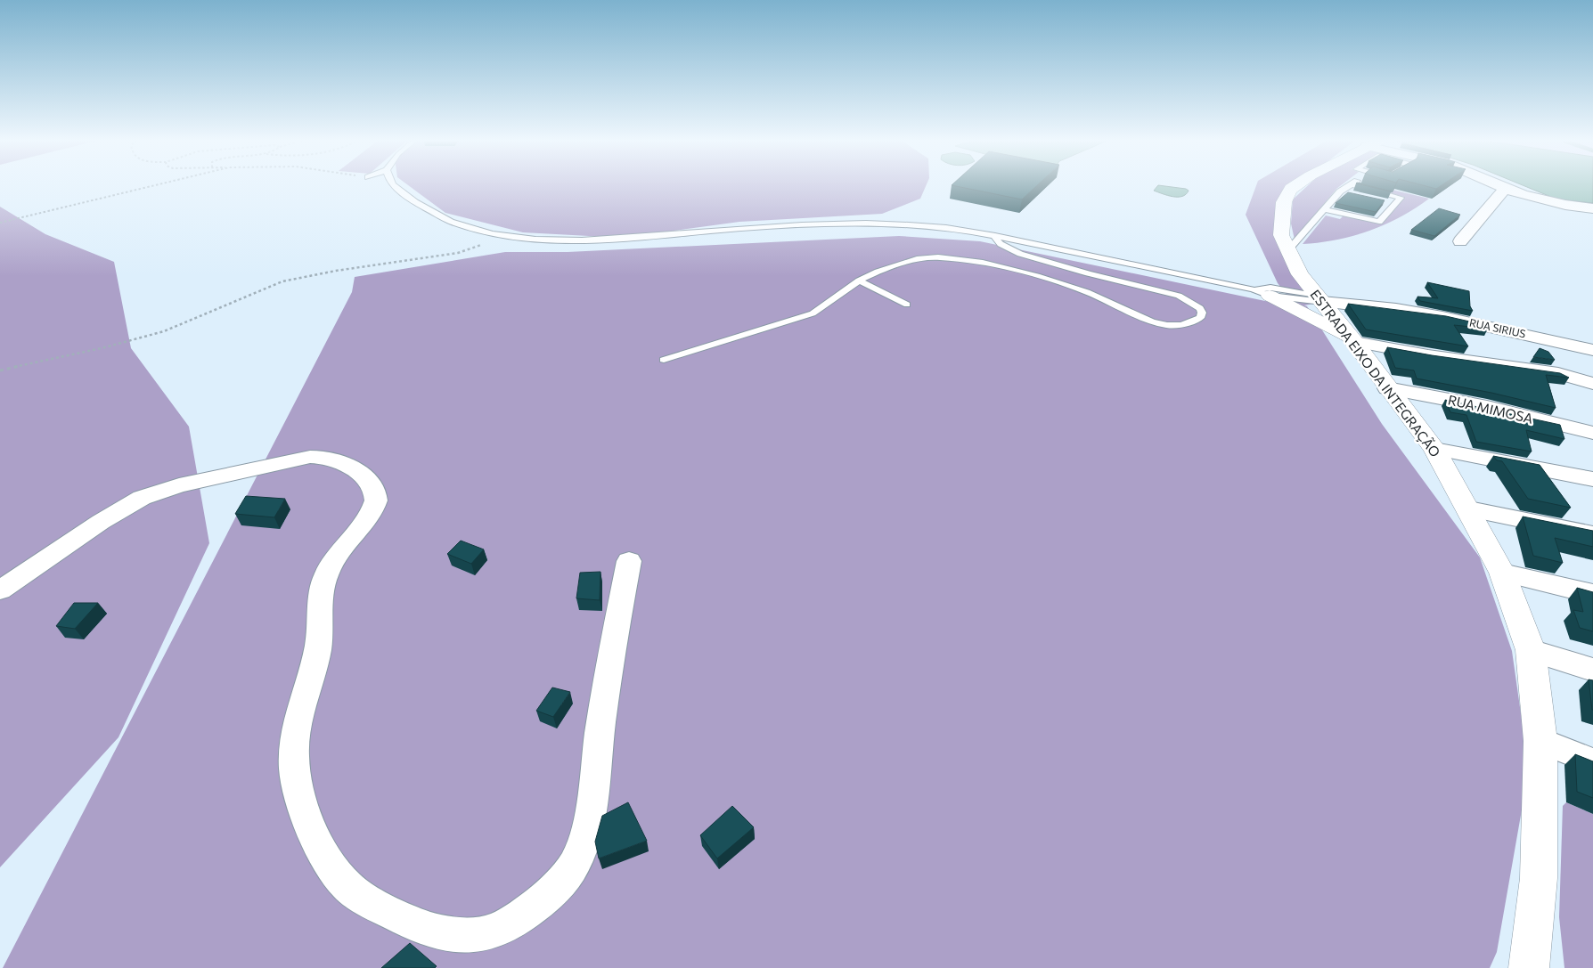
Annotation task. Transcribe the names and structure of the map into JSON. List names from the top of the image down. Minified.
{"streets":{"main road":["ESTRADA EIXO DA INTEGRAÇÃO"],"street":["RUA SIRIUS","RUA MIMOSA"]},"crossings":[["RUA SIRIUS","ESTRADA EIXO DA INTEGRAÇÃO"],["ESTRADA EIXO DA INTEGRAÇÃO","RUA MIMOSA"]]}
